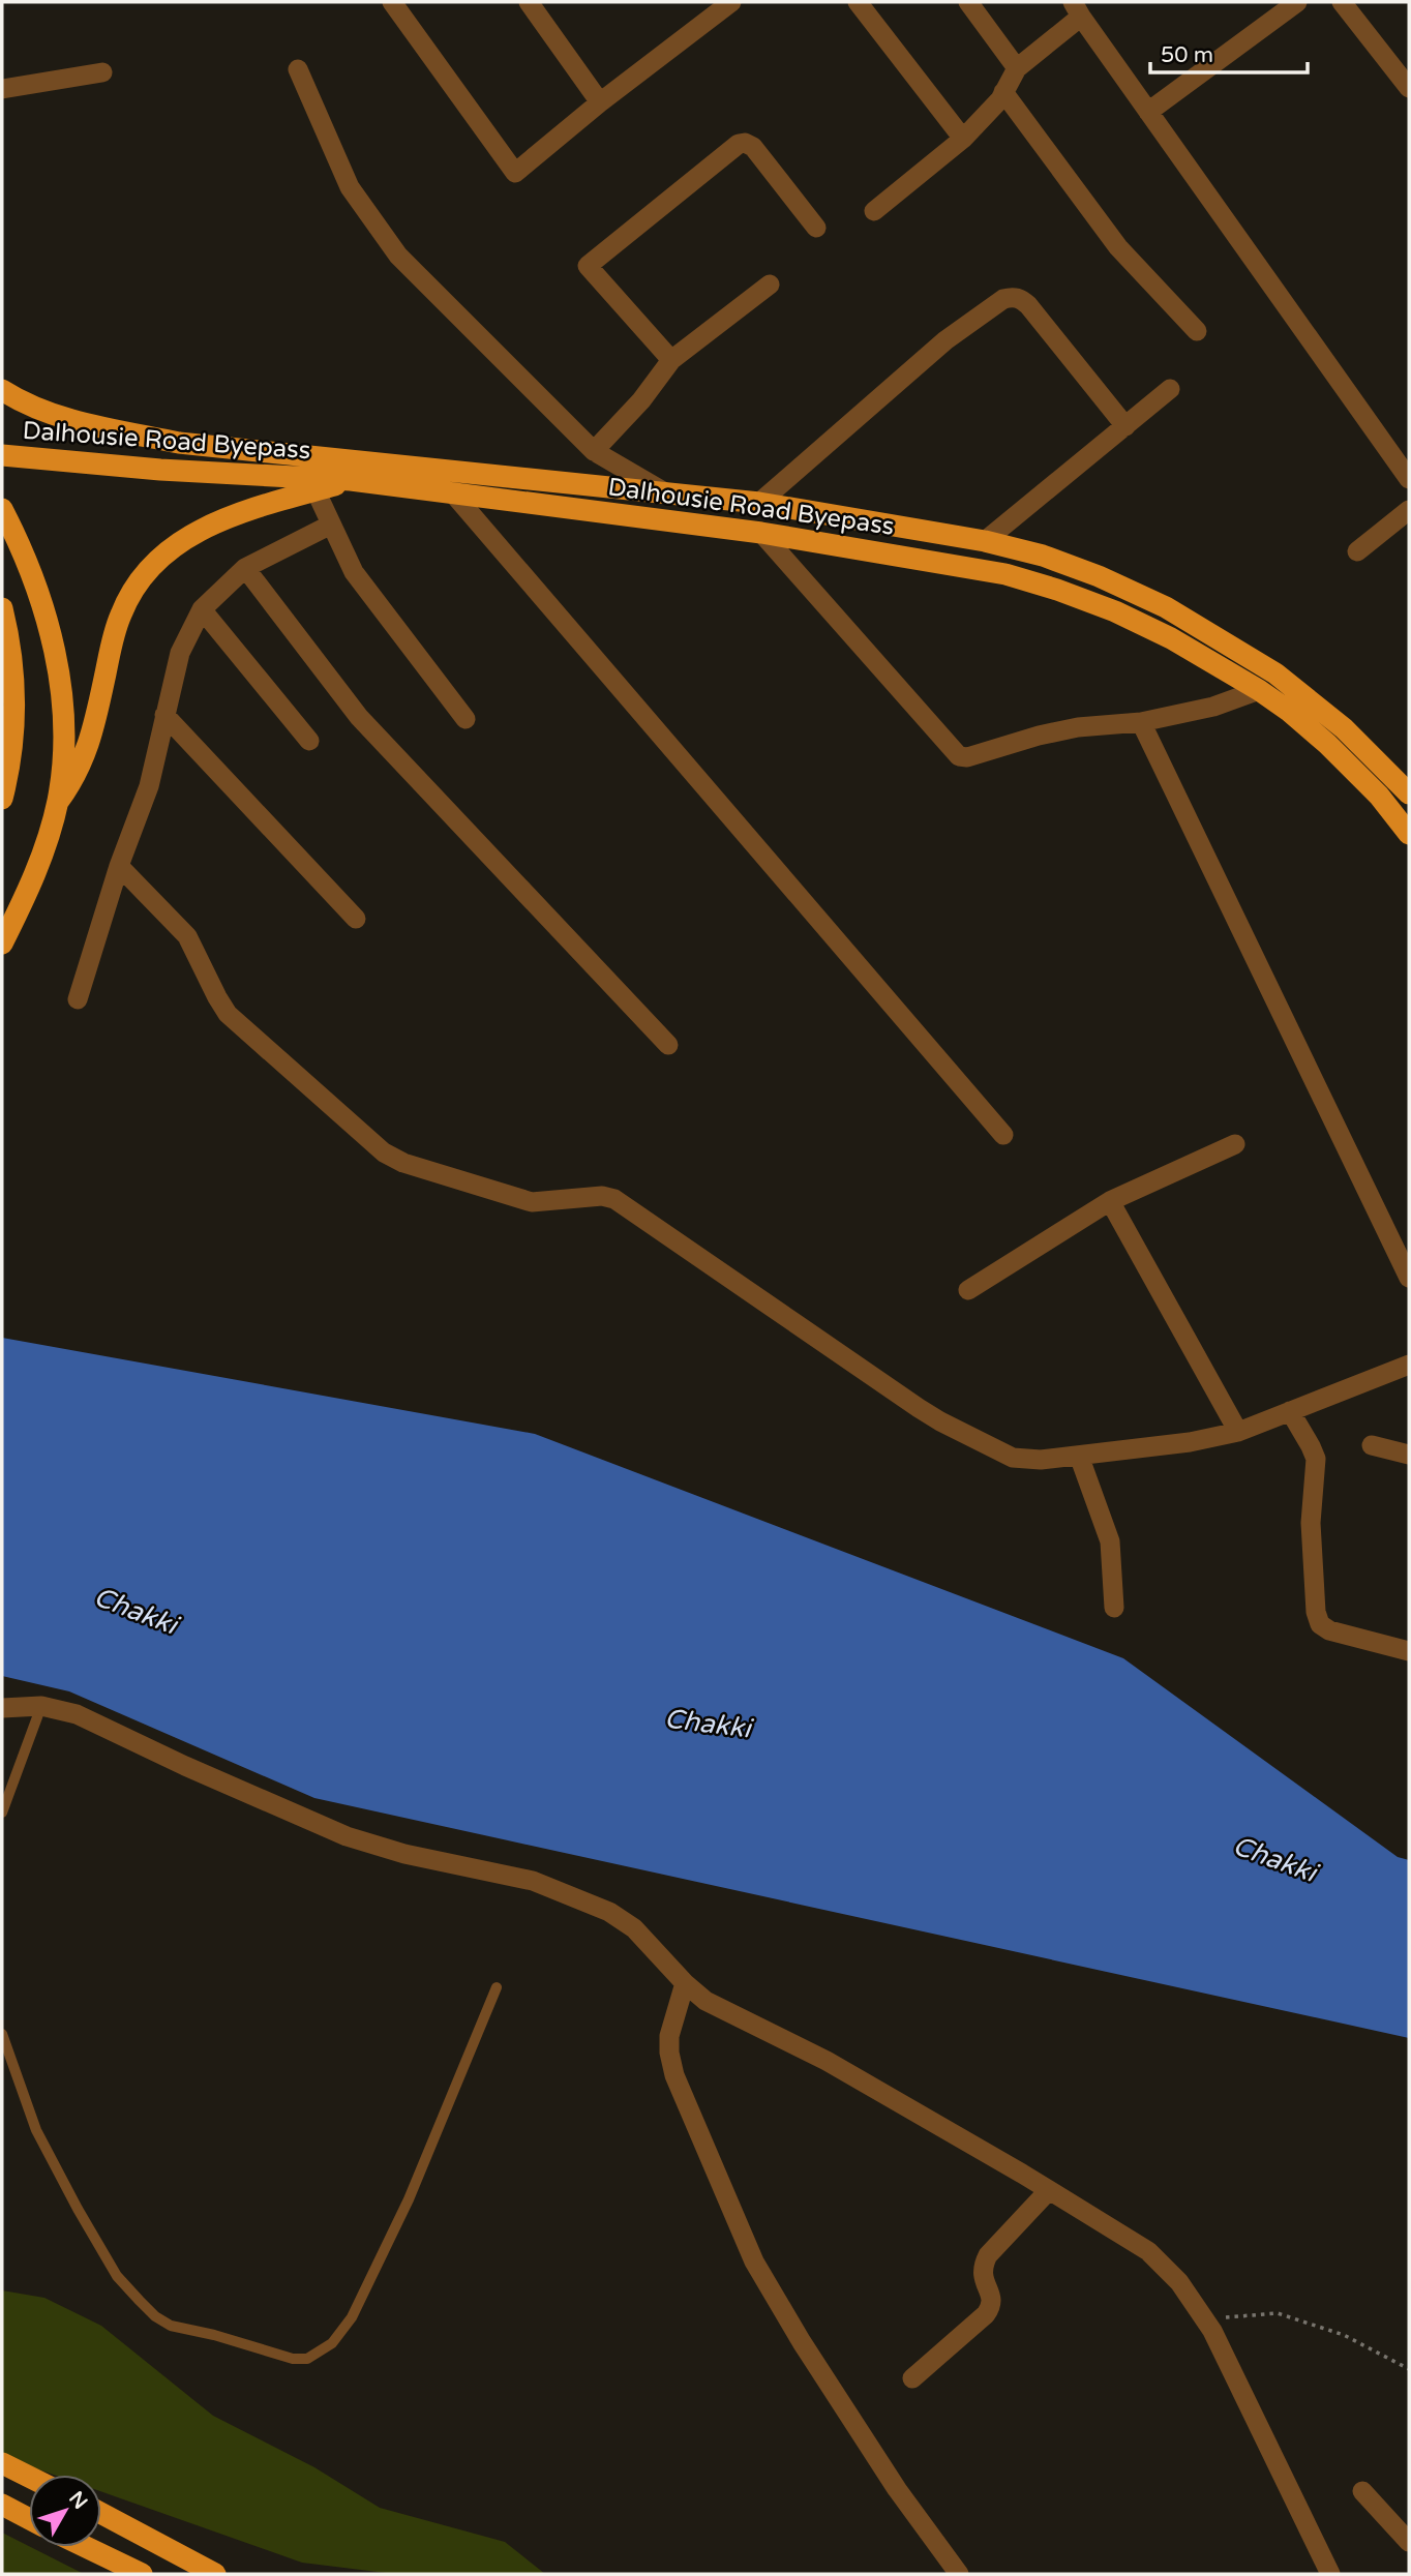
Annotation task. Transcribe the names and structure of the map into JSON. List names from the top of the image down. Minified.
{"streets":{"highway":["Dalhousie Road Byepass"]},"water":["Chakki"],"scale_bar":"50 m","north":"top right"}
